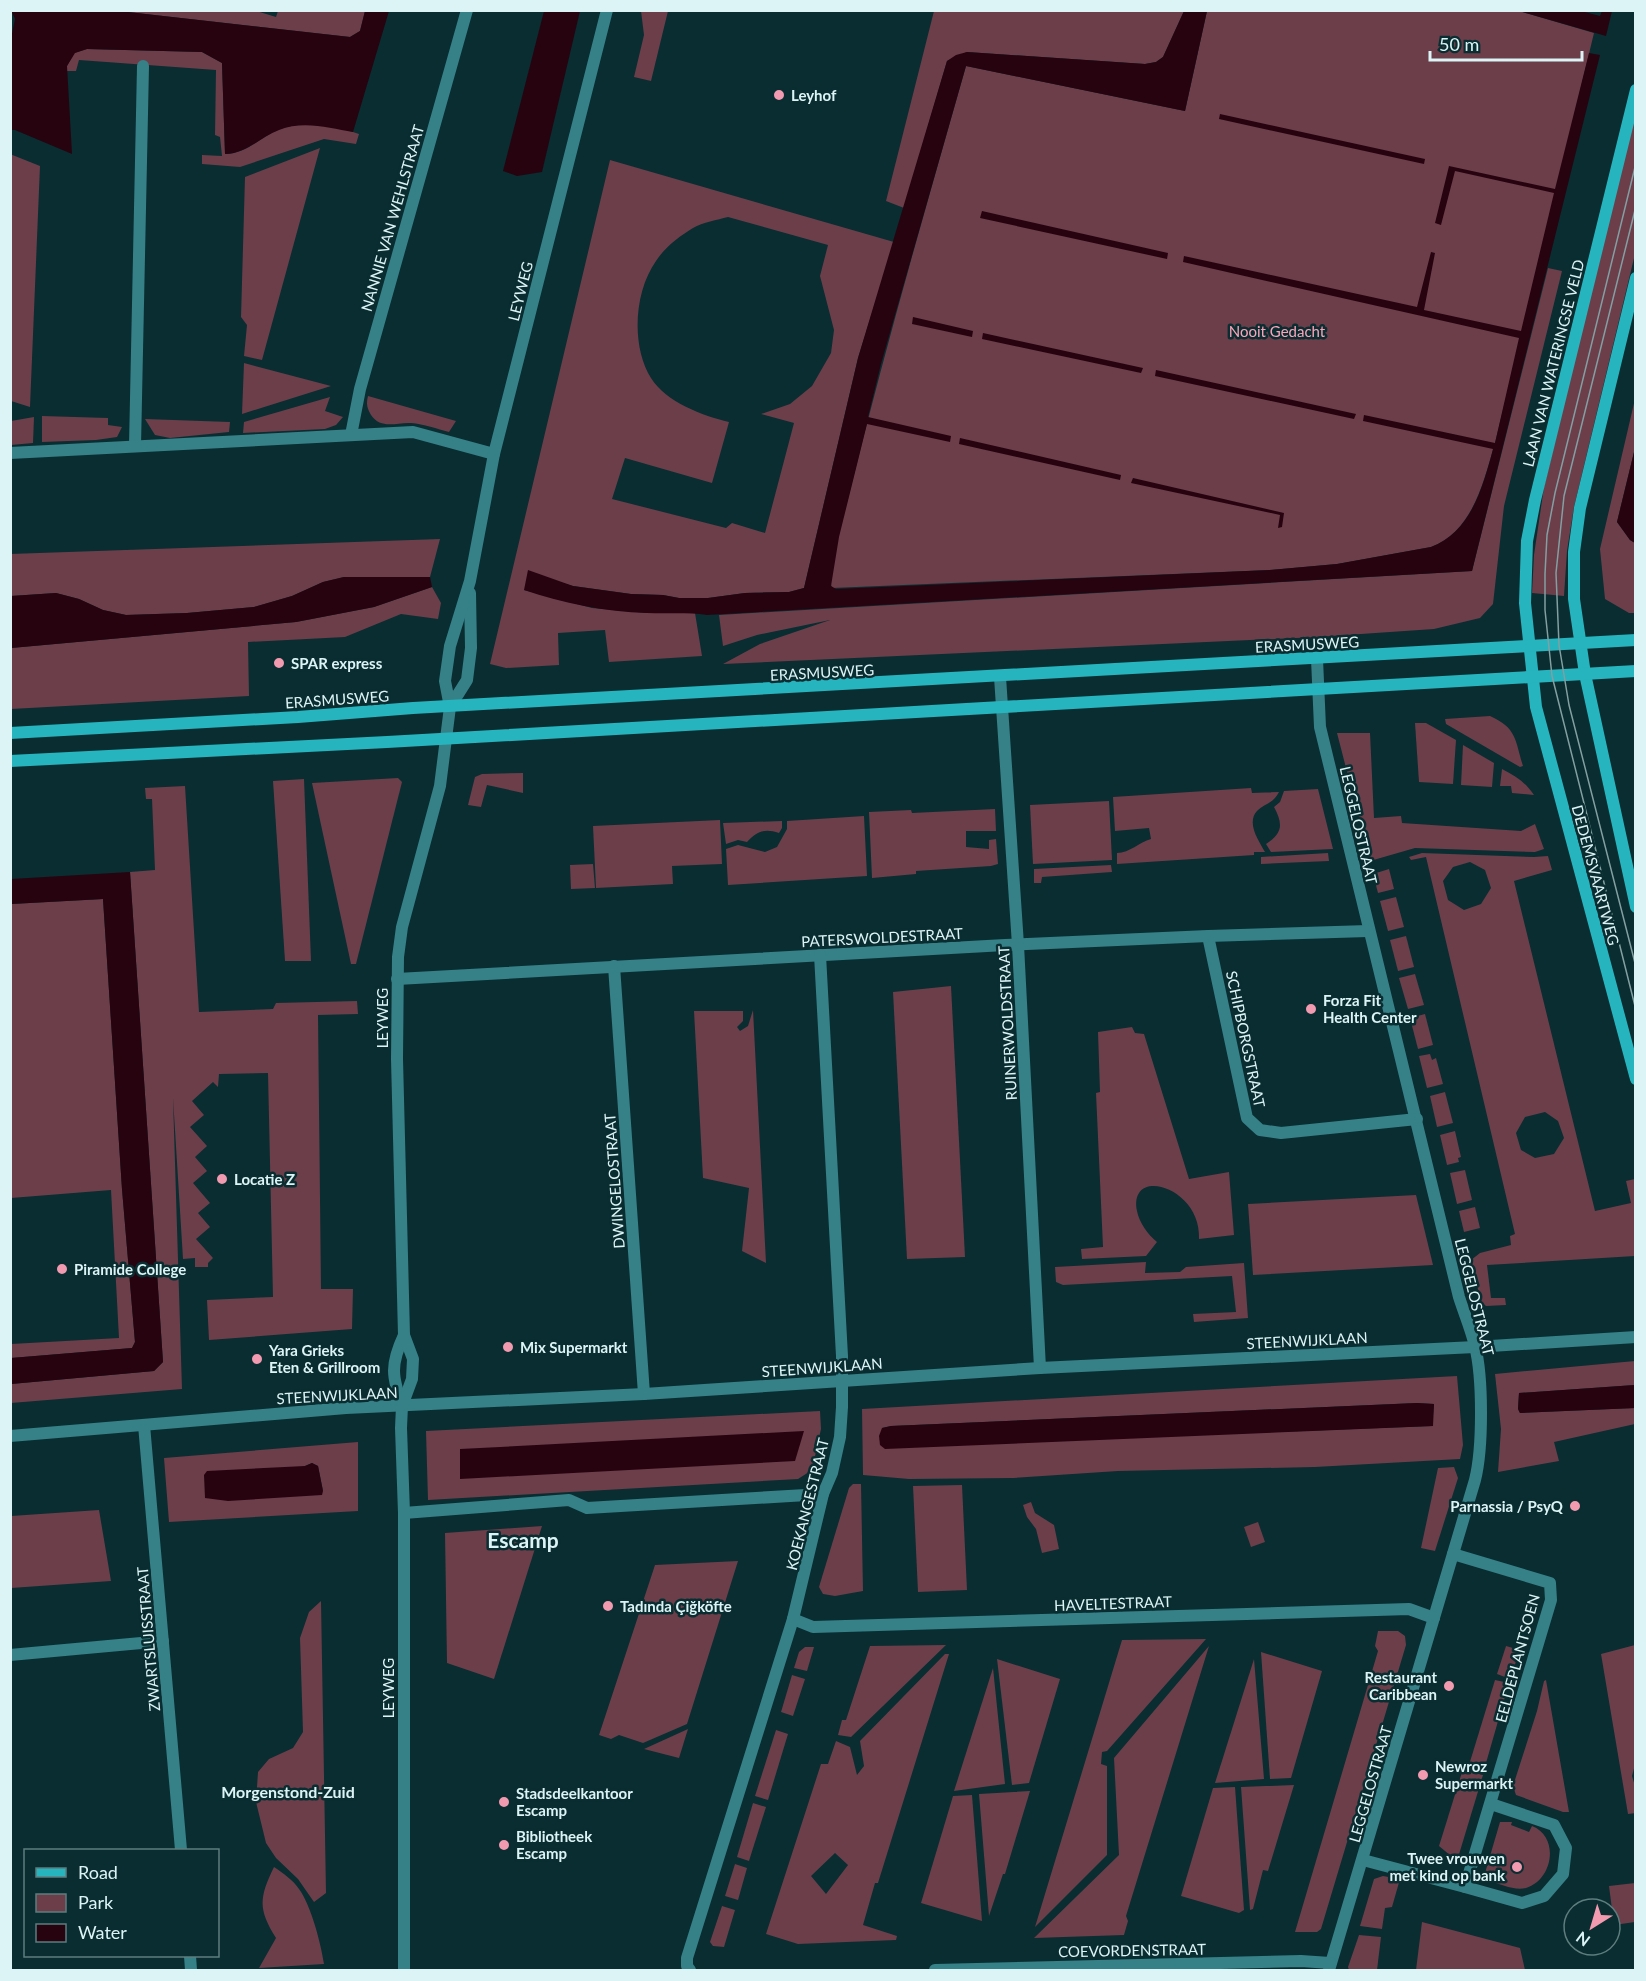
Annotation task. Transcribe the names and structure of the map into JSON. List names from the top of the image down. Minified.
{"streets":{"main road":["LAAN VAN WATERINGSE VELD","ERASMUSWEG","DEDEMSVAARTWEG"],"street":["NANNIE VAN WEHLSTRAAT","LEYWEG","LEGGELOSTRAAT","PATERSWOLDESTRAAT","RUINERWOLDSTRAAT","SCHIPBORGSTRAAT","DWINGELOSTRAAT","STEENWIJKLAAN","KOEKANGESTRAAT","HAVELTESTRAAT","ZWARTSLUISSTRAAT","EELDEPLANTSOEN","COEVORDENSTRAAT"]},"crossings":[["LEYWEG","ERASMUSWEG"],["LEYWEG","PATERSWOLDESTRAAT"],["LEYWEG","STEENWIJKLAAN"],["LAAN VAN WATERINGSE VELD","ERASMUSWEG"],["LAAN VAN WATERINGSE VELD","DEDEMSVAARTWEG"],["ERASMUSWEG","LEGGELOSTRAAT"],["ERASMUSWEG","DEDEMSVAARTWEG"],["ERASMUSWEG","RUINERWOLDSTRAAT"],["LEGGELOSTRAAT","PATERSWOLDESTRAAT"],["LEGGELOSTRAAT","SCHIPBORGSTRAAT"],["LEGGELOSTRAAT","STEENWIJKLAAN"],["LEGGELOSTRAAT","HAVELTESTRAAT"],["LEGGELOSTRAAT","EELDEPLANTSOEN"],["LEGGELOSTRAAT","COEVORDENSTRAAT"],["PATERSWOLDESTRAAT","RUINERWOLDSTRAAT"],["PATERSWOLDESTRAAT","SCHIPBORGSTRAAT"],["PATERSWOLDESTRAAT","DWINGELOSTRAAT"],["PATERSWOLDESTRAAT","KOEKANGESTRAAT"],["RUINERWOLDSTRAAT","STEENWIJKLAAN"],["DWINGELOSTRAAT","STEENWIJKLAAN"],["STEENWIJKLAAN","KOEKANGESTRAAT"],["STEENWIJKLAAN","ZWARTSLUISSTRAAT"],["KOEKANGESTRAAT","HAVELTESTRAAT"]],"districts":["Escamp","Morgenstond-Zuid"],"parks":["Nooit Gedacht"],"places":["Leyhof","SPAR express","Forza Fit Health Center","Locatie Z","Piramide College","Mix Supermarkt","Yara Grieks Eten & Grillroom","Parnassia / PsyQ","Tadında Çiğköfte","Restaurant Caribbean","Newroz Supermarkt","Stadsdeelkantoor Escamp","Bibliotheek Escamp","Twee vrouwen met kind op bank"],"legend":["Road","Park","Water"],"scale_bar":"50 m","north":"bottom left"}
